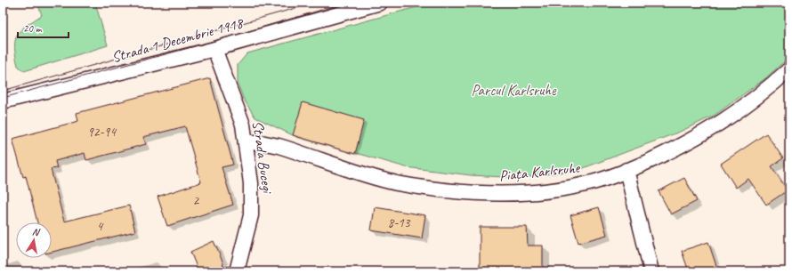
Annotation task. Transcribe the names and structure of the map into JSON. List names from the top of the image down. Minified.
{"streets":{"street":["Strada 1 Decembrie 1918","Strada Bucegi","Piața Karlsruhe"]},"crossings":[["Strada 1 Decembrie 1918","Strada Bucegi"],["Strada Bucegi","Piața Karlsruhe"]],"parks":["Parcul Karlsruhe"],"house_numbers":["92-94","2","8-13","4"],"scale_bar":"20 m","north":"top"}
